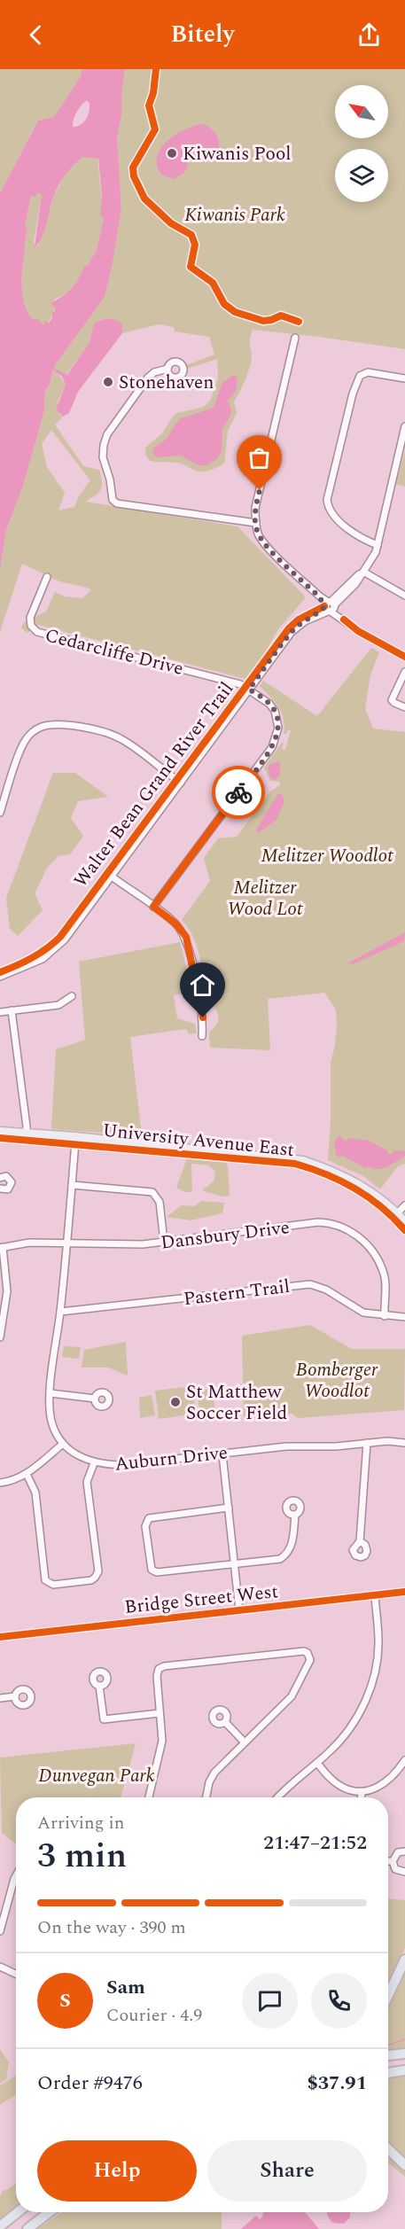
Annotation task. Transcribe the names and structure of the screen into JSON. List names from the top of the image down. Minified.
{"streets":{"main road":["University Avenue East","Bridge Street West"],"street":["Cedarcliffe Drive","Dansbury Drive","Pastern Trail","Auburn Drive"],"cycle path":["Walter Bean Grand River Trail"]},"crossings":[["University Avenue East","Auburn Drive"],["Dansbury Drive","Pastern Trail"],["Dansbury Drive","Auburn Drive"],["Pastern Trail","Auburn Drive"]],"parks":["Kiwanis Park","Melitzer Woodlot","Melitzer Wood Lot","Bomberger Woodlot","Dunvegan Park"],"places":["Kiwanis Pool","Stonehaven","St Matthew Soccer Field"],"north":"top left","page":{"header":"Bitely","heading":["3 min","Arriving in","21:47–21:52"],"panel":["Sam","Courier · 4.9","Order #9476","$37.91"],"bar":"On the way · 390 m","round":"S","buttons":["Help","Share"]}}
